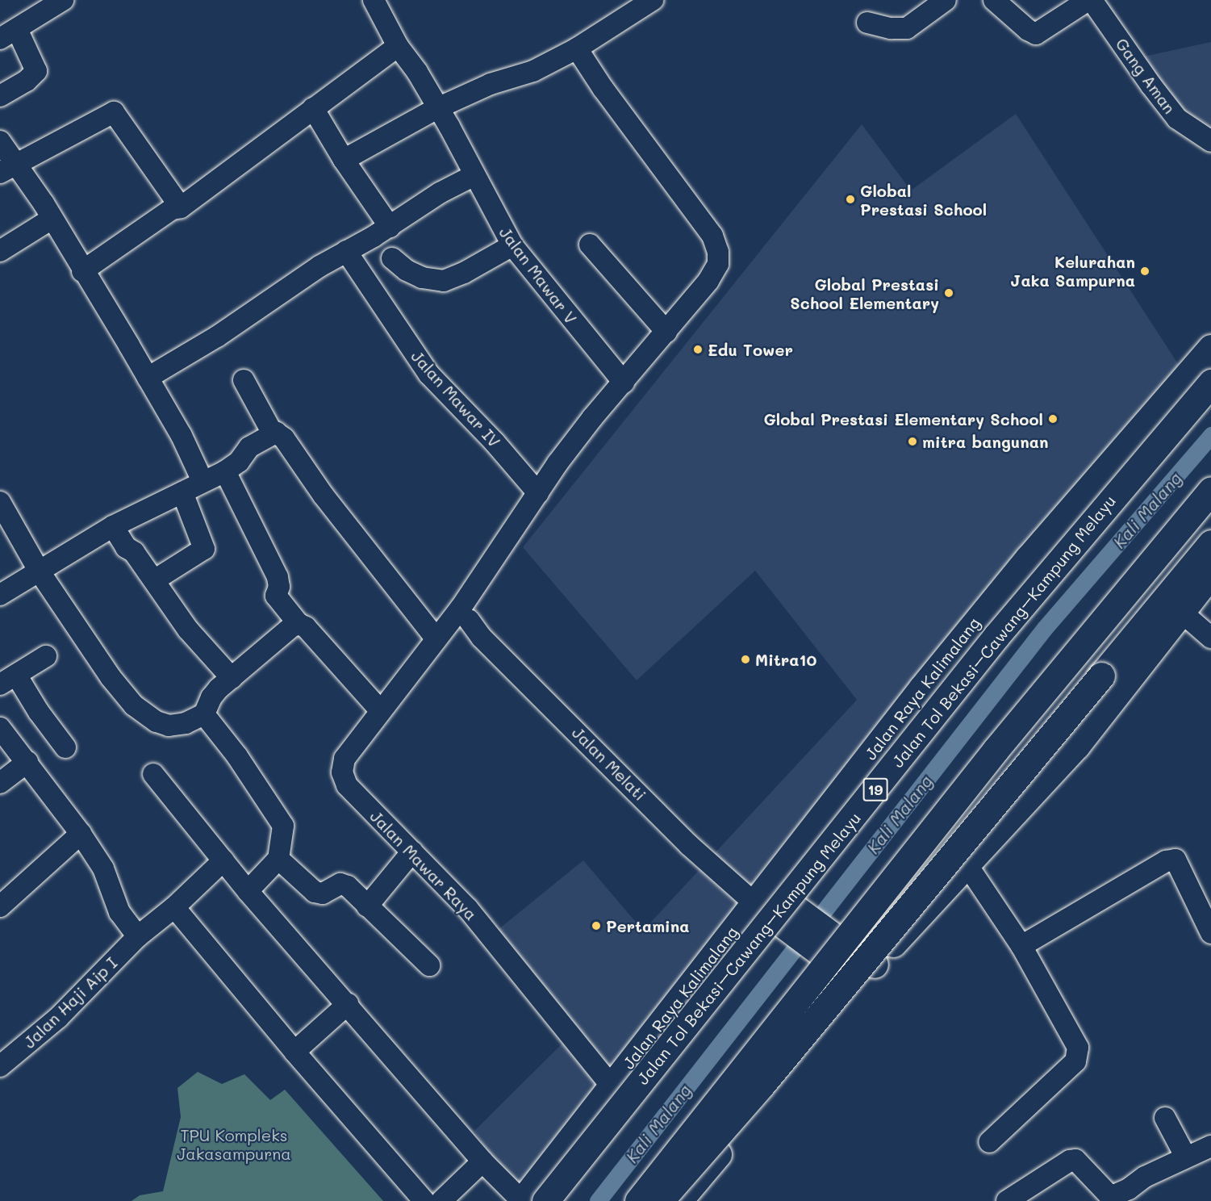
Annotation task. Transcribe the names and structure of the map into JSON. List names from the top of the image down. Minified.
{"streets":{"main road":["Jalan Tol Bekasi–Cawang–Kampung Melayu","Jalan Raya Kalimalang","19"],"street":["Gang Aman","Jalan Mawar V","Jalan Mawar IV","Jalan Melati","Jalan Mawar Raya","Jalan Haji Aip I"]},"crossings":[["Jalan Mawar V","Jalan Mawar Raya"],["Jalan Mawar IV","Jalan Mawar Raya"],["Jalan Raya Kalimalang","Jalan Melati"],["Jalan Raya Kalimalang","Jalan Mawar Raya"]],"water":["Kali Malang"],"parks":["TPU Kompleks Jakasampurna"],"places":["Global Prestasi School","Kelurahan Jaka Sampurna","Global Prestasi School Elementary","Edu Tower","Global Prestasi Elementary School","mitra bangunan","Mitra10","Pertamina"]}
